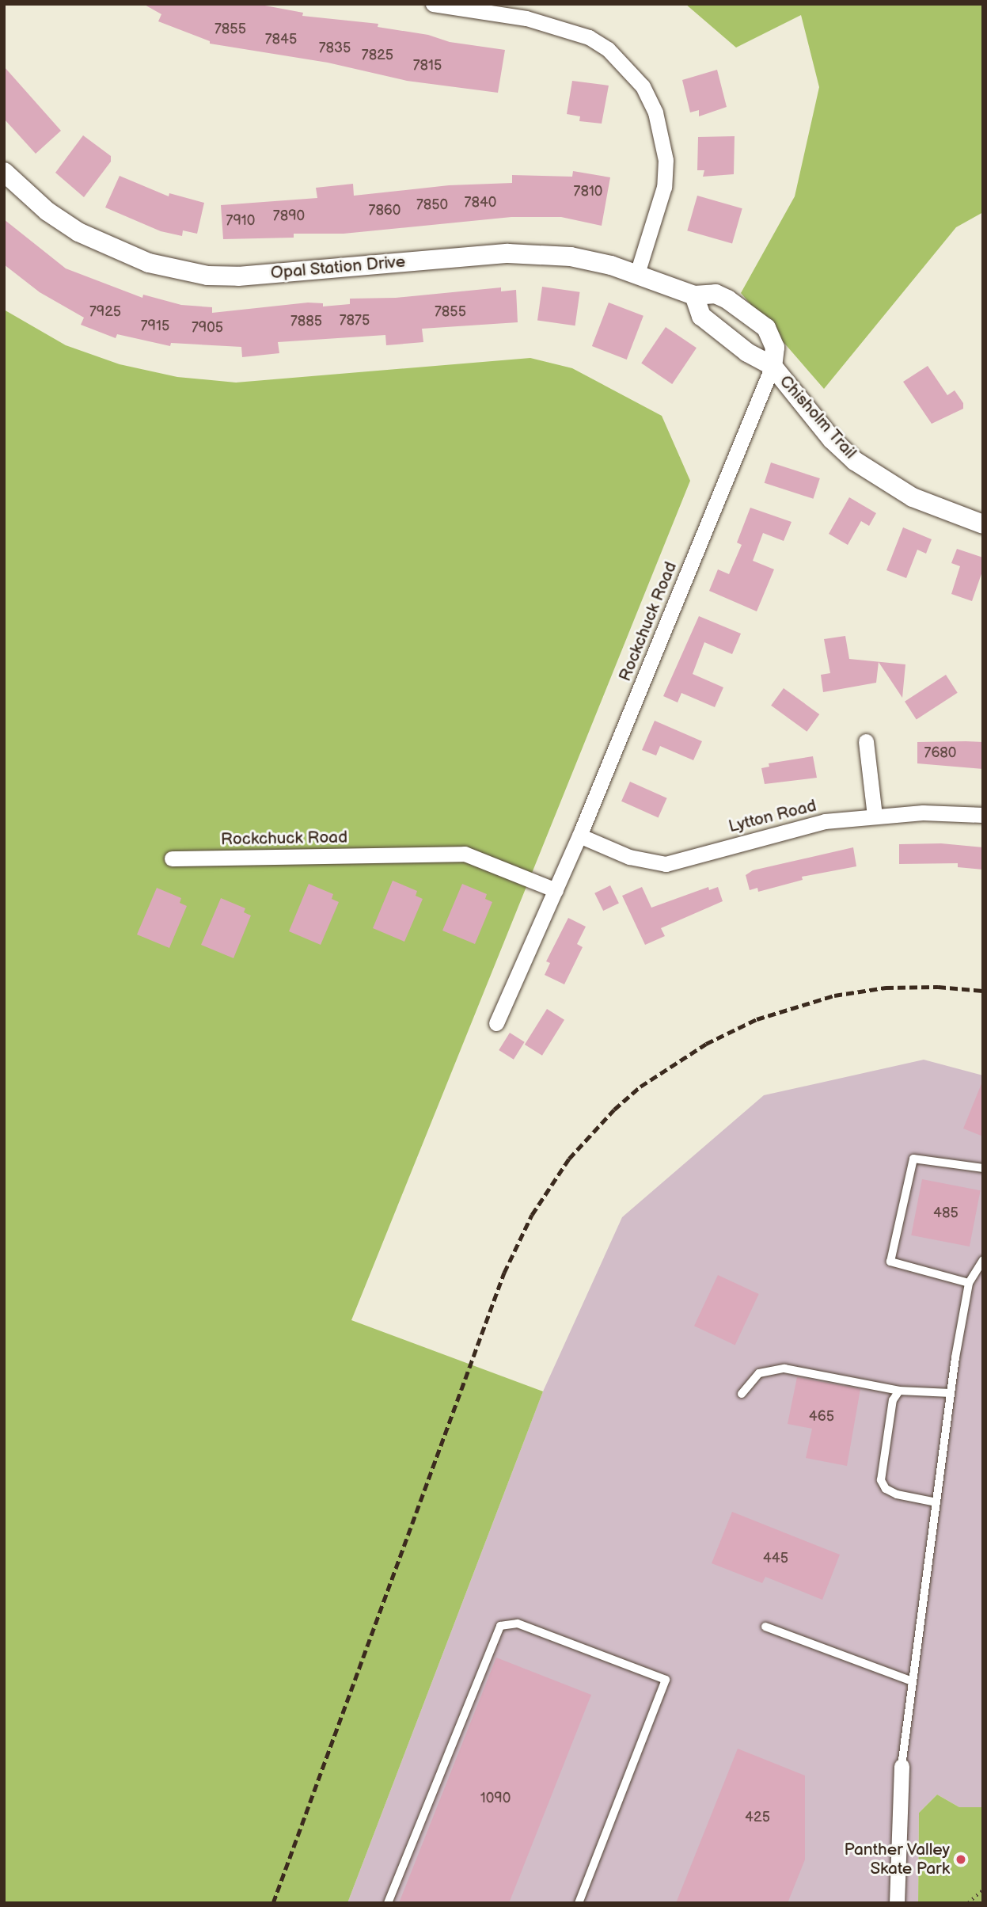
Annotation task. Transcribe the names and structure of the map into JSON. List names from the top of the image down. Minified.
{"streets":{"street":["Opal Station Drive","Chisholm Trail","Rockchuck Road","Lytton Road"]},"crossings":[["Opal Station Drive","Chisholm Trail"],["Opal Station Drive","Rockchuck Road"],["Chisholm Trail","Rockchuck Road"],["Rockchuck Road","Lytton Road"]],"places":["Panther Valley Skate Park"],"house_numbers":["7855","7845","7835","7825","7815","7810","7840","7850","7860","7890","7910","7925","7855","7875","7885","7915","7905","7680","485","465","445","1090","425"]}
